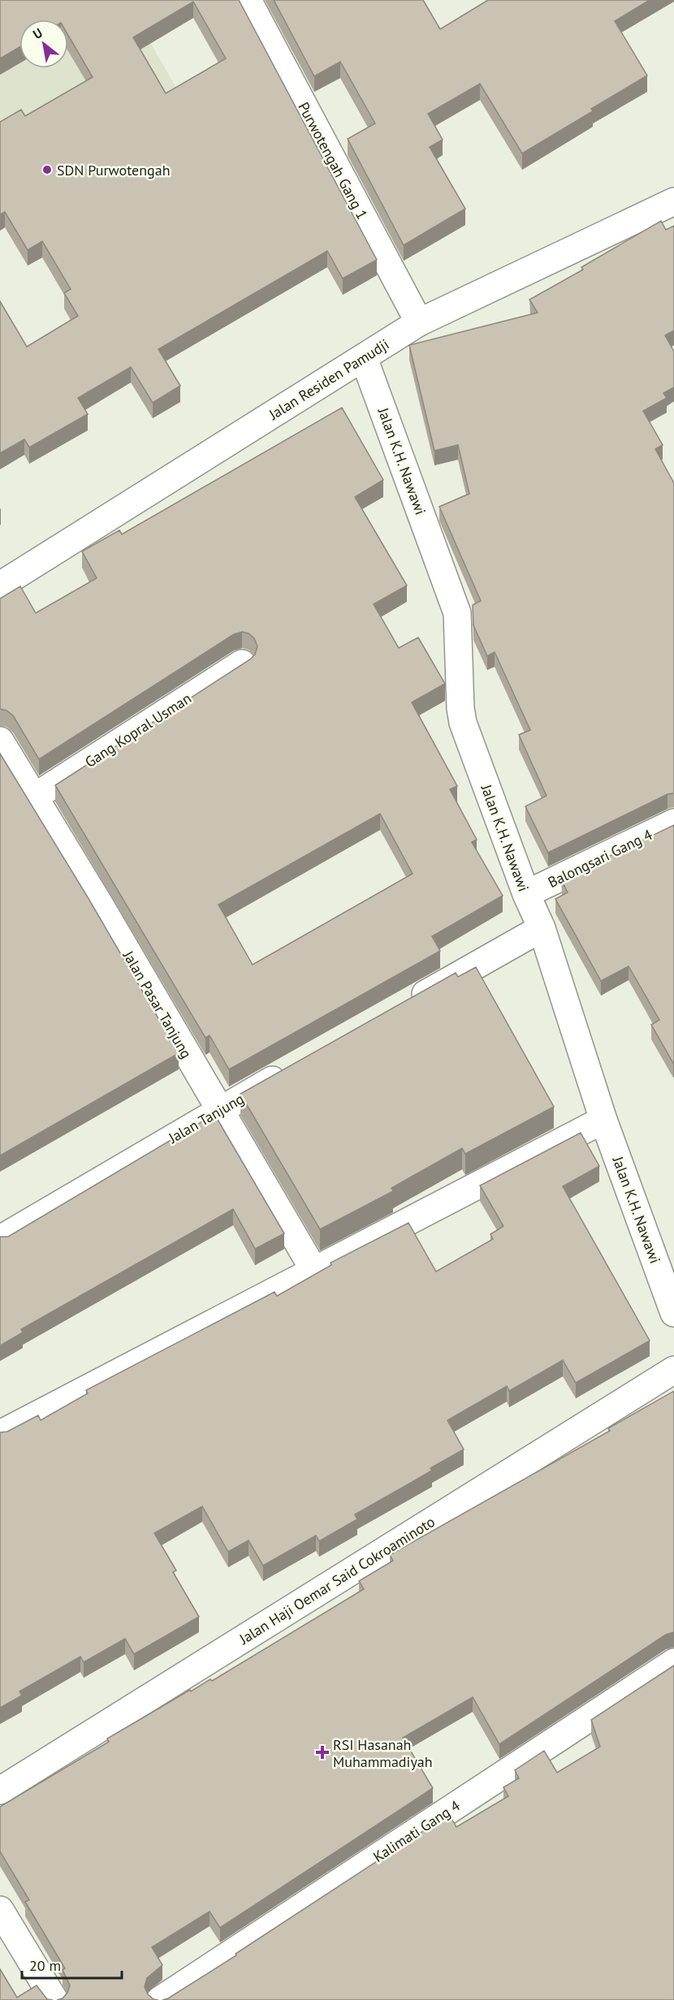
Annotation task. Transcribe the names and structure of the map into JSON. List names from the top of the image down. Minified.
{"streets":{"street":["Purwotengah Gang 1","Jalan Residen Pamudji","Jalan K.H. Nawawi","Gang Kopral Usman","Balongsari Gang 4","Jalan Pasar Tanjung","Jalan Tanjung","Jalan Haji Oemar Said Cokroaminoto","Kalimati Gang 4"]},"crossings":[["Purwotengah Gang 1","Jalan Residen Pamudji"],["Jalan Residen Pamudji","Jalan K.H. Nawawi"],["Jalan K.H. Nawawi","Balongsari Gang 4"],["Gang Kopral Usman","Jalan Pasar Tanjung"],["Jalan Pasar Tanjung","Jalan Tanjung"]],"places":{"other":["SDN Purwotengah"],"health":["RSI Hasanah Muhammadiyah"]},"scale_bar":"20 m","north":"top left"}
